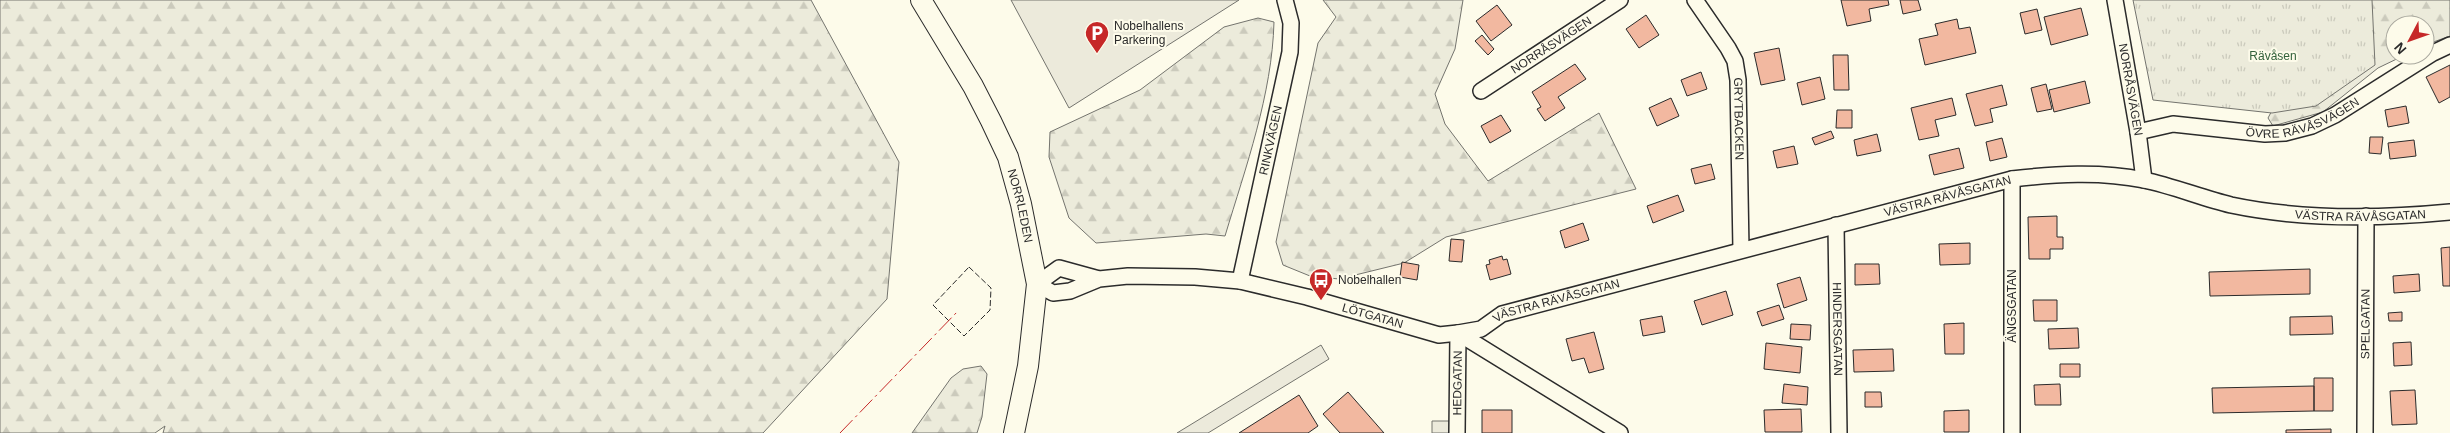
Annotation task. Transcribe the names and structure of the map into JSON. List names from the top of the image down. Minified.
{"streets":{"street":["NORRÅSVÄGEN","ÖVRE RÄVÅSVÄGEN","GRYTBACKEN","RINKVÄGEN","VÄSTRA RÄVÅSGATAN","NORRLEDEN","ÄNGSGATAN","LÖTGATAN","SPELGATAN","HINDERSGATAN","HEDGATAN"]},"crossings":[["NORRÅSVÄGEN","ÖVRE RÄVÅSVÄGEN"],["NORRÅSVÄGEN","VÄSTRA RÄVÅSGATAN"],["GRYTBACKEN","VÄSTRA RÄVÅSGATAN"],["RINKVÄGEN","LÖTGATAN"],["VÄSTRA RÄVÅSGATAN","ÄNGSGATAN"],["VÄSTRA RÄVÅSGATAN","LÖTGATAN"],["VÄSTRA RÄVÅSGATAN","SPELGATAN"],["VÄSTRA RÄVÅSGATAN","HINDERSGATAN"],["VÄSTRA RÄVÅSGATAN","HEDGATAN"],["NORRLEDEN","LÖTGATAN"],["LÖTGATAN","HEDGATAN"]],"parks":["Rävåsen"],"places":{"parking":["Nobelhallens Parkering"],"bus stop":["Nobelhallen"]},"north":"bottom left"}
